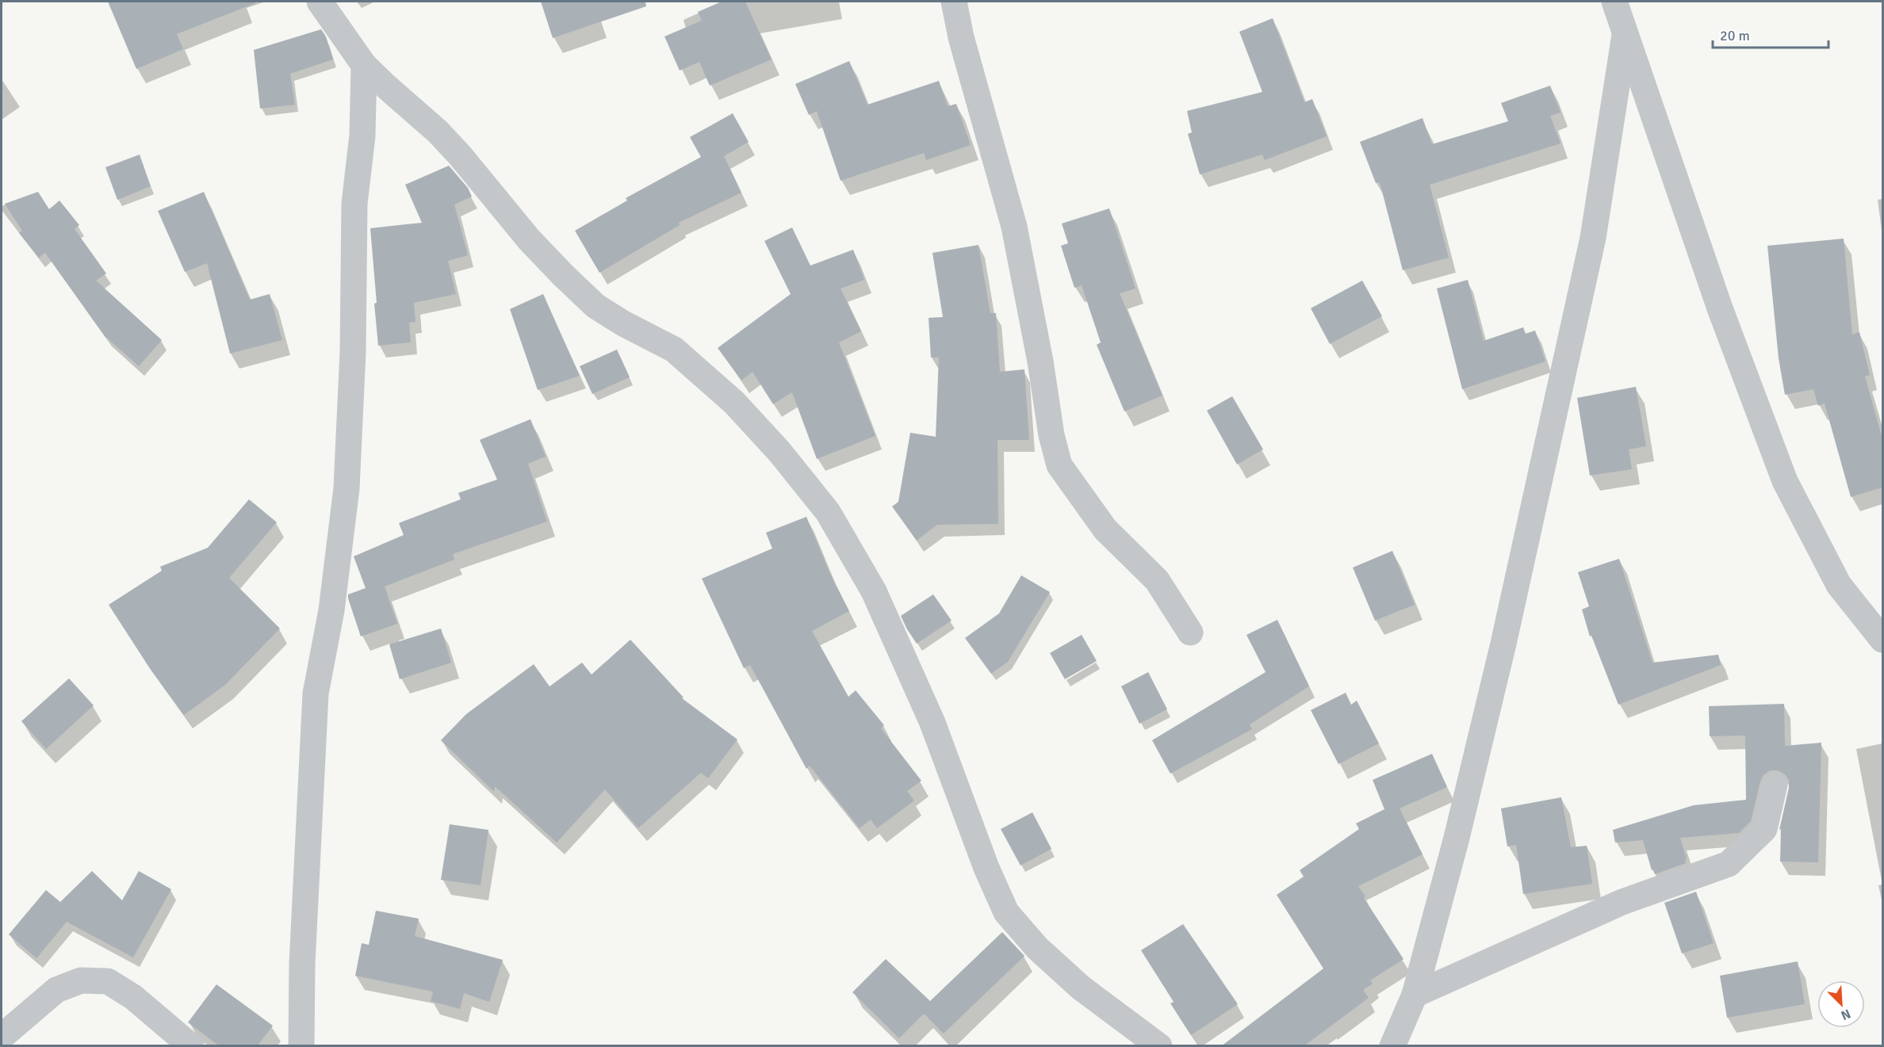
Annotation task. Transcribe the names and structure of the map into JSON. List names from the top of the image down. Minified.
{"scale_bar":"20 m","north":"bottom right"}
